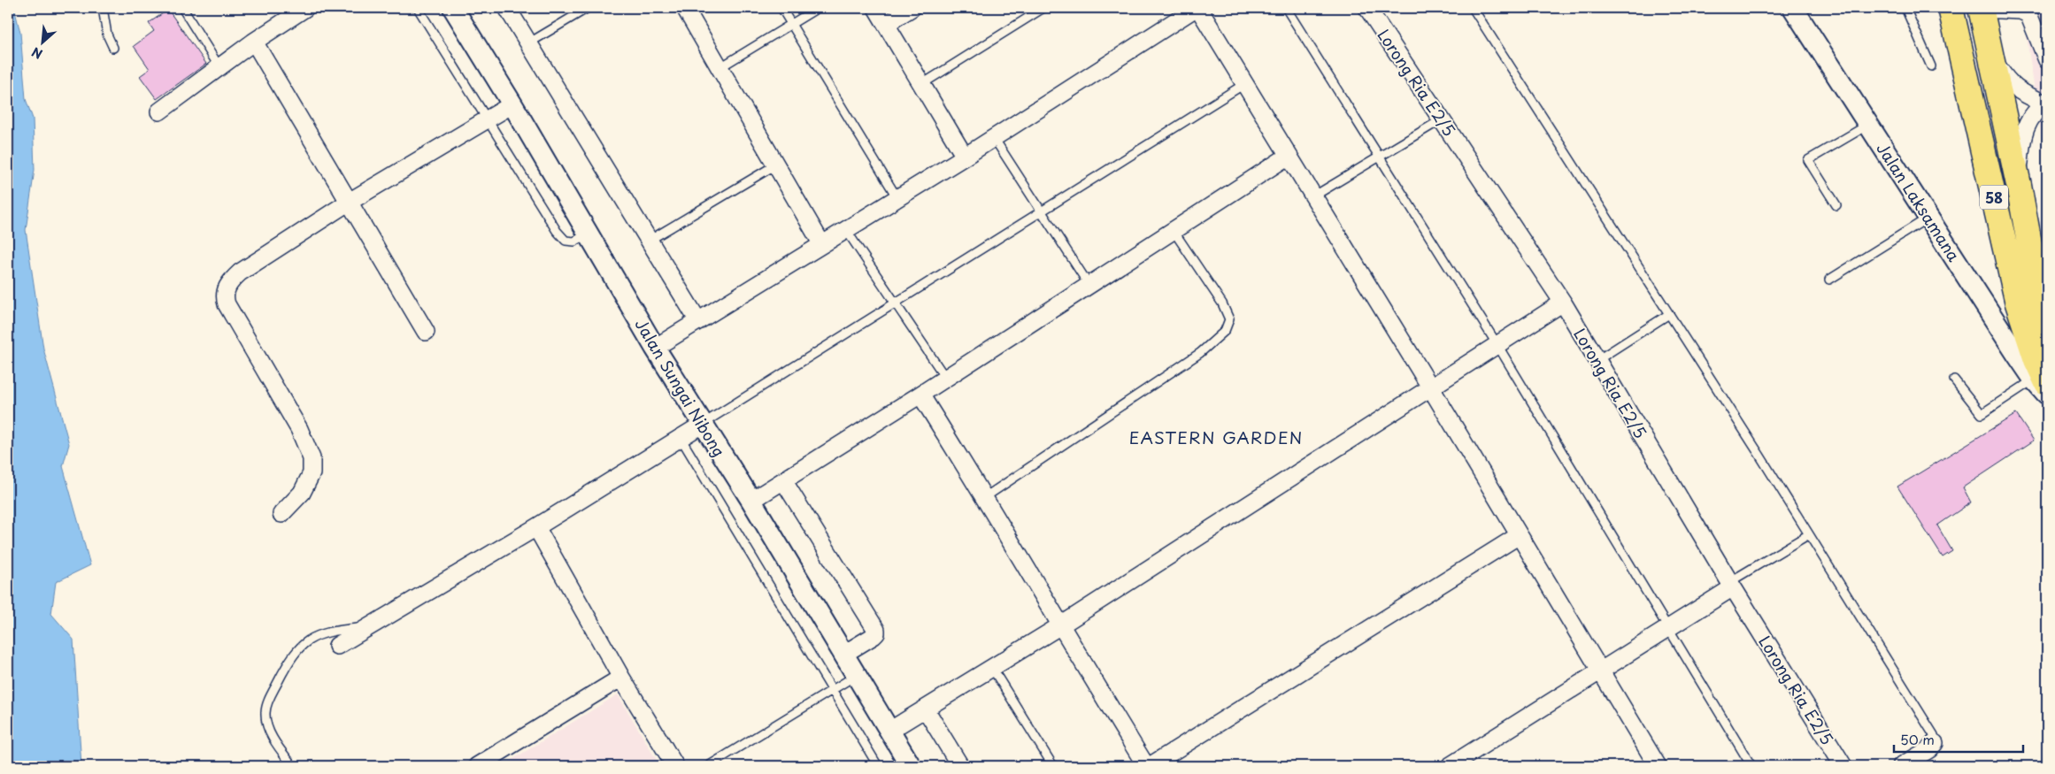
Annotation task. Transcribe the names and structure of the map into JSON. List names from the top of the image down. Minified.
{"streets":{"highway":["58"],"street":["Lorong Ria E2/5","Jalan Laksamana","Jalan Sungai Nibong"]},"crossings":[["58","Jalan Laksamana"]],"districts":["EASTERN GARDEN"],"scale_bar":"50 m","north":"bottom left"}
